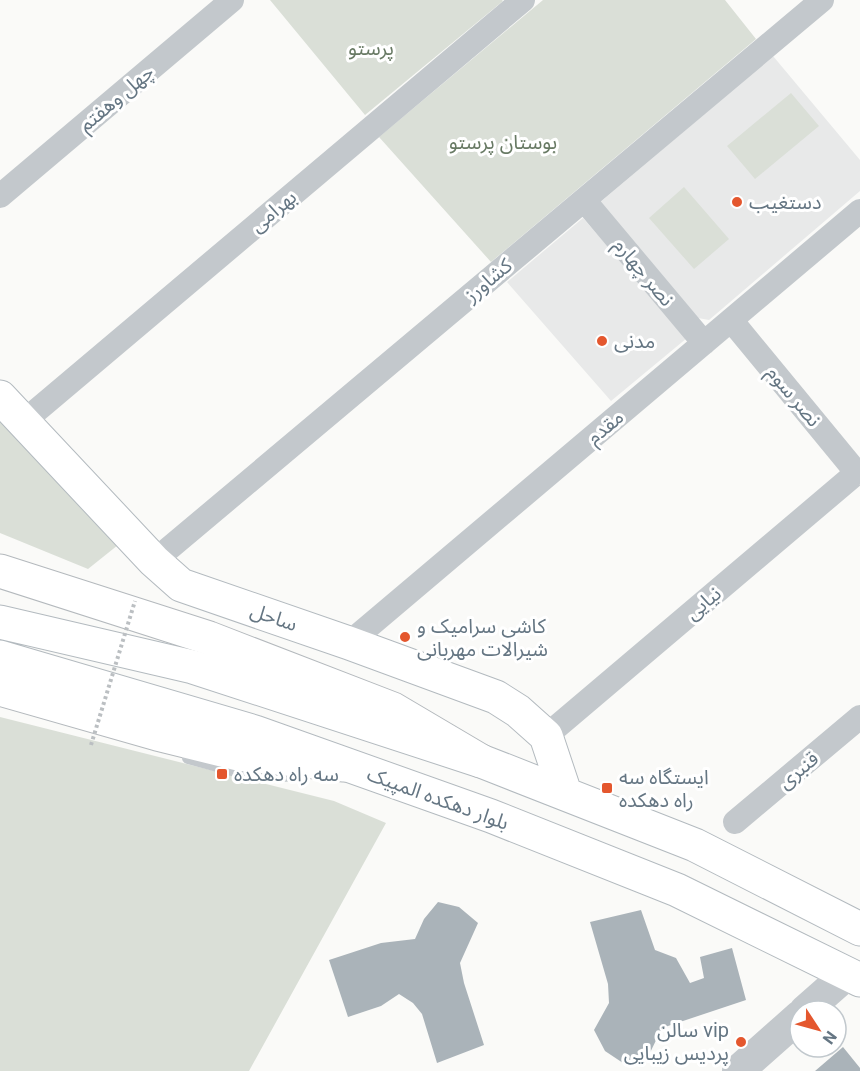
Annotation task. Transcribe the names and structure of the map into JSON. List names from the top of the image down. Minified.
{"streets":{"main road":["ساحل","بلوار دهکده المپیک"],"street":["چهل وهفتم","بهرامی","نصر چهارم","کشاورز","نصر سوم","مقدم","نیایی","قنبری"]},"crossings":[["بهرامی","ساحل"],["نصر چهارم","کشاورز"],["نصر چهارم","مقدم"],["کشاورز","ساحل"],["نصر سوم","مقدم"],["نصر سوم","نیایی"],["مقدم","ساحل"],["نیایی","ساحل"]],"parks":["پرستو","بوستان پرستو"],"places":{"other":["دستغیب","مدنی","کاشی سرامیک و شیرالات مهربانی","سالن vip پردیس زیبایی"],"transit":["سه راه دهکده","ایستگاه سه راه دهکده"]},"north":"bottom right"}
